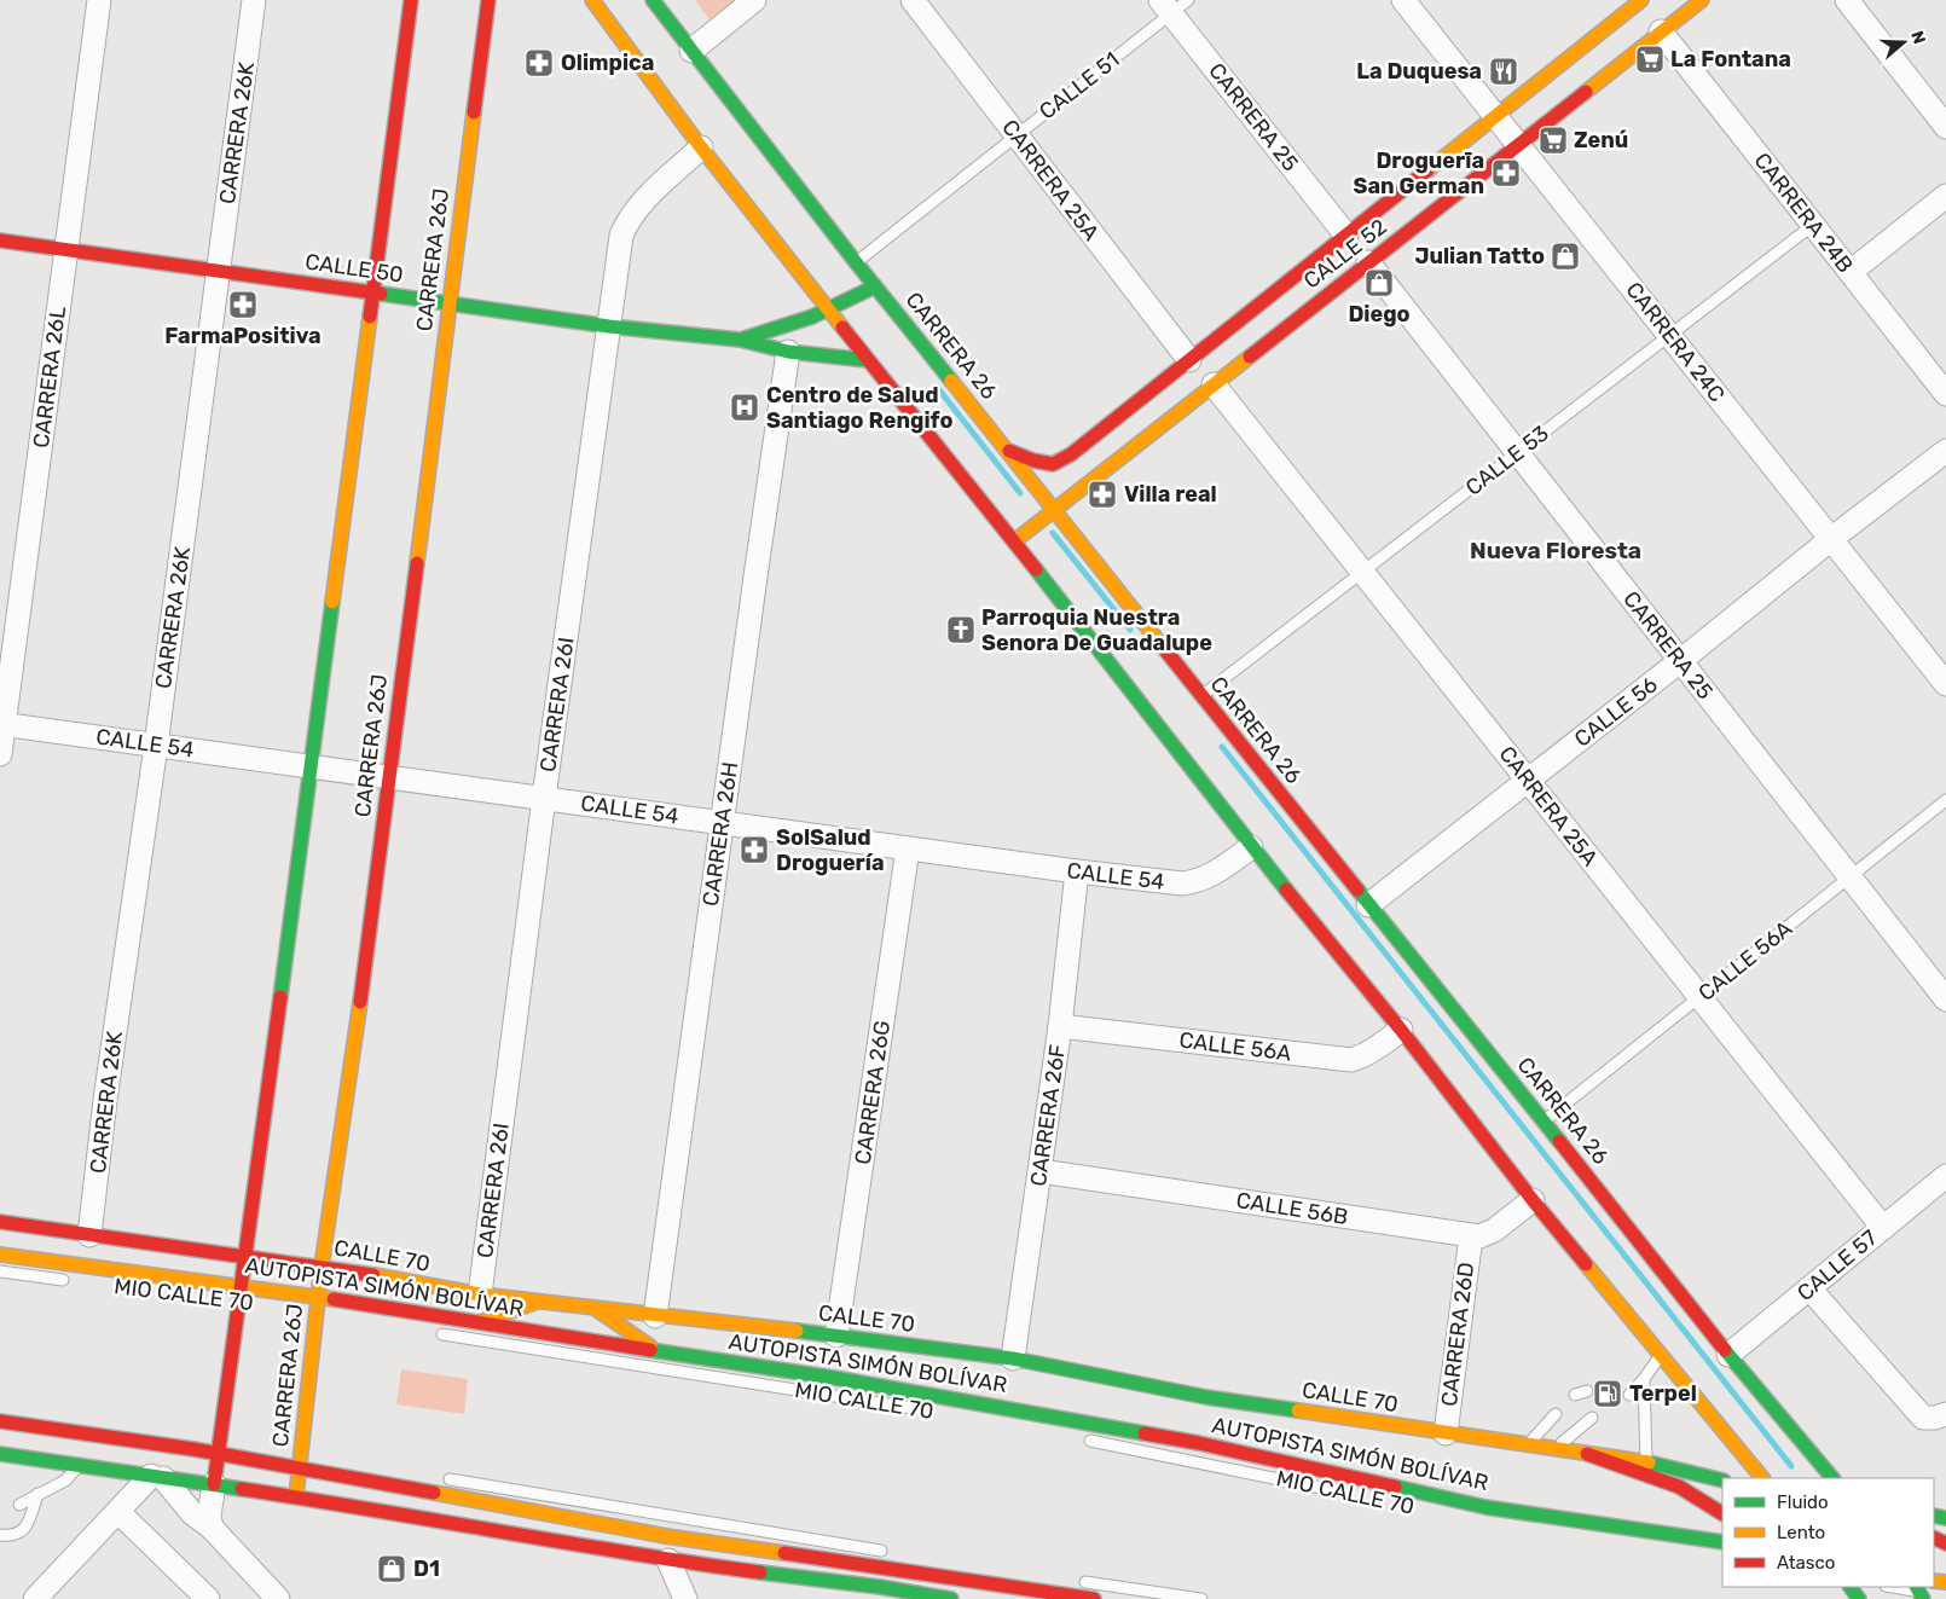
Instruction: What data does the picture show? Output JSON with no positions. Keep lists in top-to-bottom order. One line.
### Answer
{"streets":{"main road":["CALLE 52","CARRERA 26J","CALLE 50","CARRERA 26","CALLE 70","AUTOPISTA SIMÓN BOLÍVAR"],"street":["CARRERA 25","CARRERA 26K","CARRERA 25A","CARRERA 24B","CARRERA 24C","CARRERA 26L","CARRERA 26I","CALLE 56","CALLE 54","CARRERA 26H","CALLE 56A","CARRERA 26G","CARRERA 26F","CALLE 56B","CALLE 57","CARRERA 26D"],"lane":["CALLE 51","CALLE 53","MIO CALLE 70"]},"crossings":[["CALLE 51","CARRERA 25"],["CALLE 51","CARRERA 25A"],["CALLE 51","CARRERA 26"],["CARRERA 25","CALLE 52"],["CARRERA 25","CALLE 53"],["CARRERA 25","CALLE 56"],["CARRERA 25","CALLE 56A"],["CARRERA 26K","CALLE 50"],["CARRERA 26K","CALLE 54"],["CARRERA 26K","CALLE 70"],["CARRERA 25A","CALLE 52"],["CARRERA 25A","CALLE 53"],["CARRERA 25A","CALLE 56"],["CARRERA 25A","CALLE 56A"],["CARRERA 25A","CALLE 57"],["CARRERA 24B","CALLE 52"],["CARRERA 24B","CALLE 53"],["CALLE 52","CARRERA 24C"],["CALLE 52","CARRERA 26"],["CARRERA 26J","CALLE 50"],["CARRERA 26J","CALLE 54"],["CARRERA 26J","CALLE 70"],["CARRERA 26J","AUTOPISTA SIMÓN BOLÍVAR"],["CALLE 50","CARRERA 26"],["CALLE 50","CARRERA 26L"],["CALLE 50","CARRERA 26I"],["CALLE 50","CARRERA 26H"],["CARRERA 24C","CALLE 53"],["CARRERA 24C","CALLE 56"],["CARRERA 26","CALLE 53"],["CARRERA 26","CALLE 56"],["CARRERA 26","CALLE 56A"],["CARRERA 26","CALLE 57"],["CARRERA 26L","CALLE 54"],["CARRERA 26I","CALLE 54"],["CARRERA 26I","CALLE 70"],["CALLE 54","CARRERA 26H"],["CALLE 54","CARRERA 26G"],["CALLE 54","CARRERA 26F"],["CARRERA 26H","CALLE 70"],["CALLE 56A","CARRERA 26F"],["CARRERA 26G","CALLE 70"],["CARRERA 26F","CALLE 56B"],["CARRERA 26F","CALLE 70"],["CALLE 56B","CARRERA 26D"],["CALLE 70","CARRERA 26D"]],"districts":["Nueva Floresta"],"places":{"supermarket":["La Fontana","Zenú"],"pharmacy":["Olimpica","Droguerīa San German","FarmaPositiva","Villa real","SolSalud Droguería"],"restaurant":["La Duquesa"],"shop":["Julian Tatto","Diego","D1"],"hospital":["Centro de Salud Santiago Rengifo"],"church":["Parroquia Nuestra Senora De Guadalupe"],"fuel station":["Terpel"]},"legend":["Fluido","Lento","Atasco"],"north":"right"}
